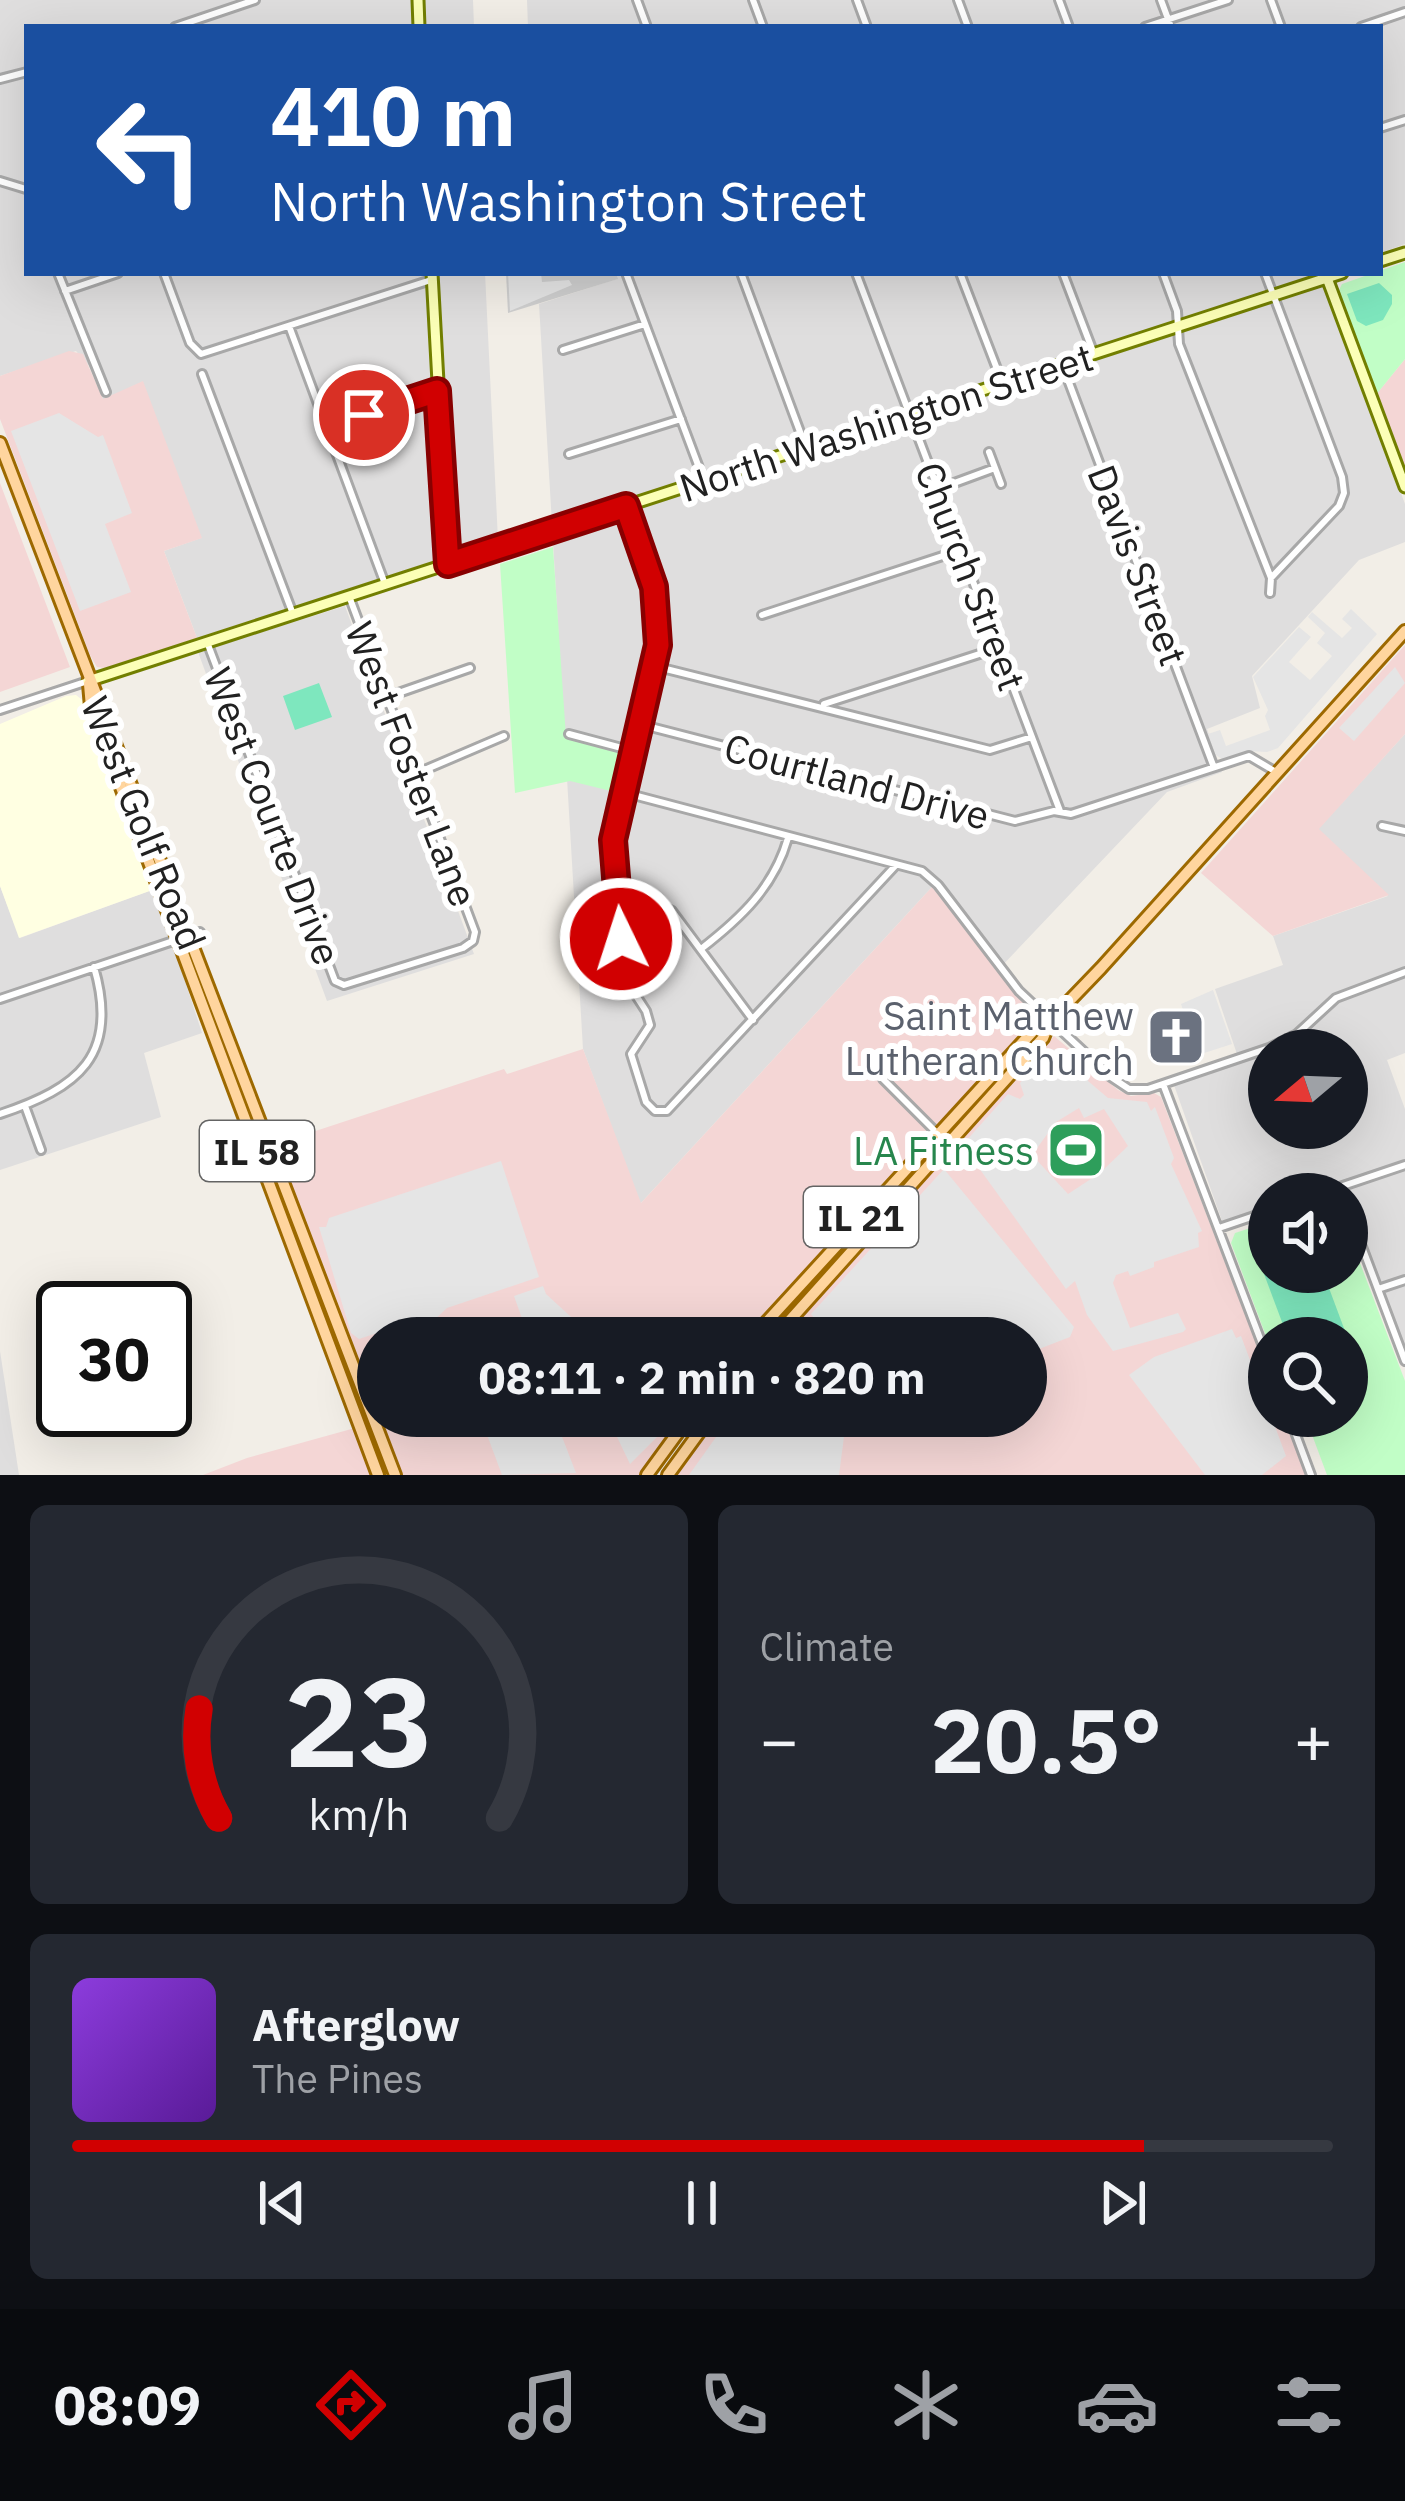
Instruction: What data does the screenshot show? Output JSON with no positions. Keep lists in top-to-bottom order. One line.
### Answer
{"streets":{"main road":["West Golf Road","IL 58","IL 21"],"street":["North Washington Street","Davis Street","Church Street","West Foster Lane","Courtland Drive","West Courte Drive"]},"crossings":[["North Washington Street","Davis Street"],["North Washington Street","Church Street"],["North Washington Street","West Foster Lane"],["North Washington Street","West Courte Drive"],["North Washington Street","West Golf Road"],["North Washington Street","IL 58"],["Davis Street","Courtland Drive"],["Church Street","Courtland Drive"],["West Foster Lane","West Courte Drive"],["Courtland Drive","IL 21"],["West Golf Road","IL 58"]],"places":{"church":["Saint Matthew Lutheran Church"],"sports":["LA Fitness"]},"north":"left","page":{"turn":["410 m","North Washington Street"],"limit":"30","trip":"08:11 · 2 min · 820 m","tile":"Climate","heat":["−","20.5°","+"],"song":["Afterglow","The Pines"],"tabs":"08:09","gauge":["23","km/h"]}}
